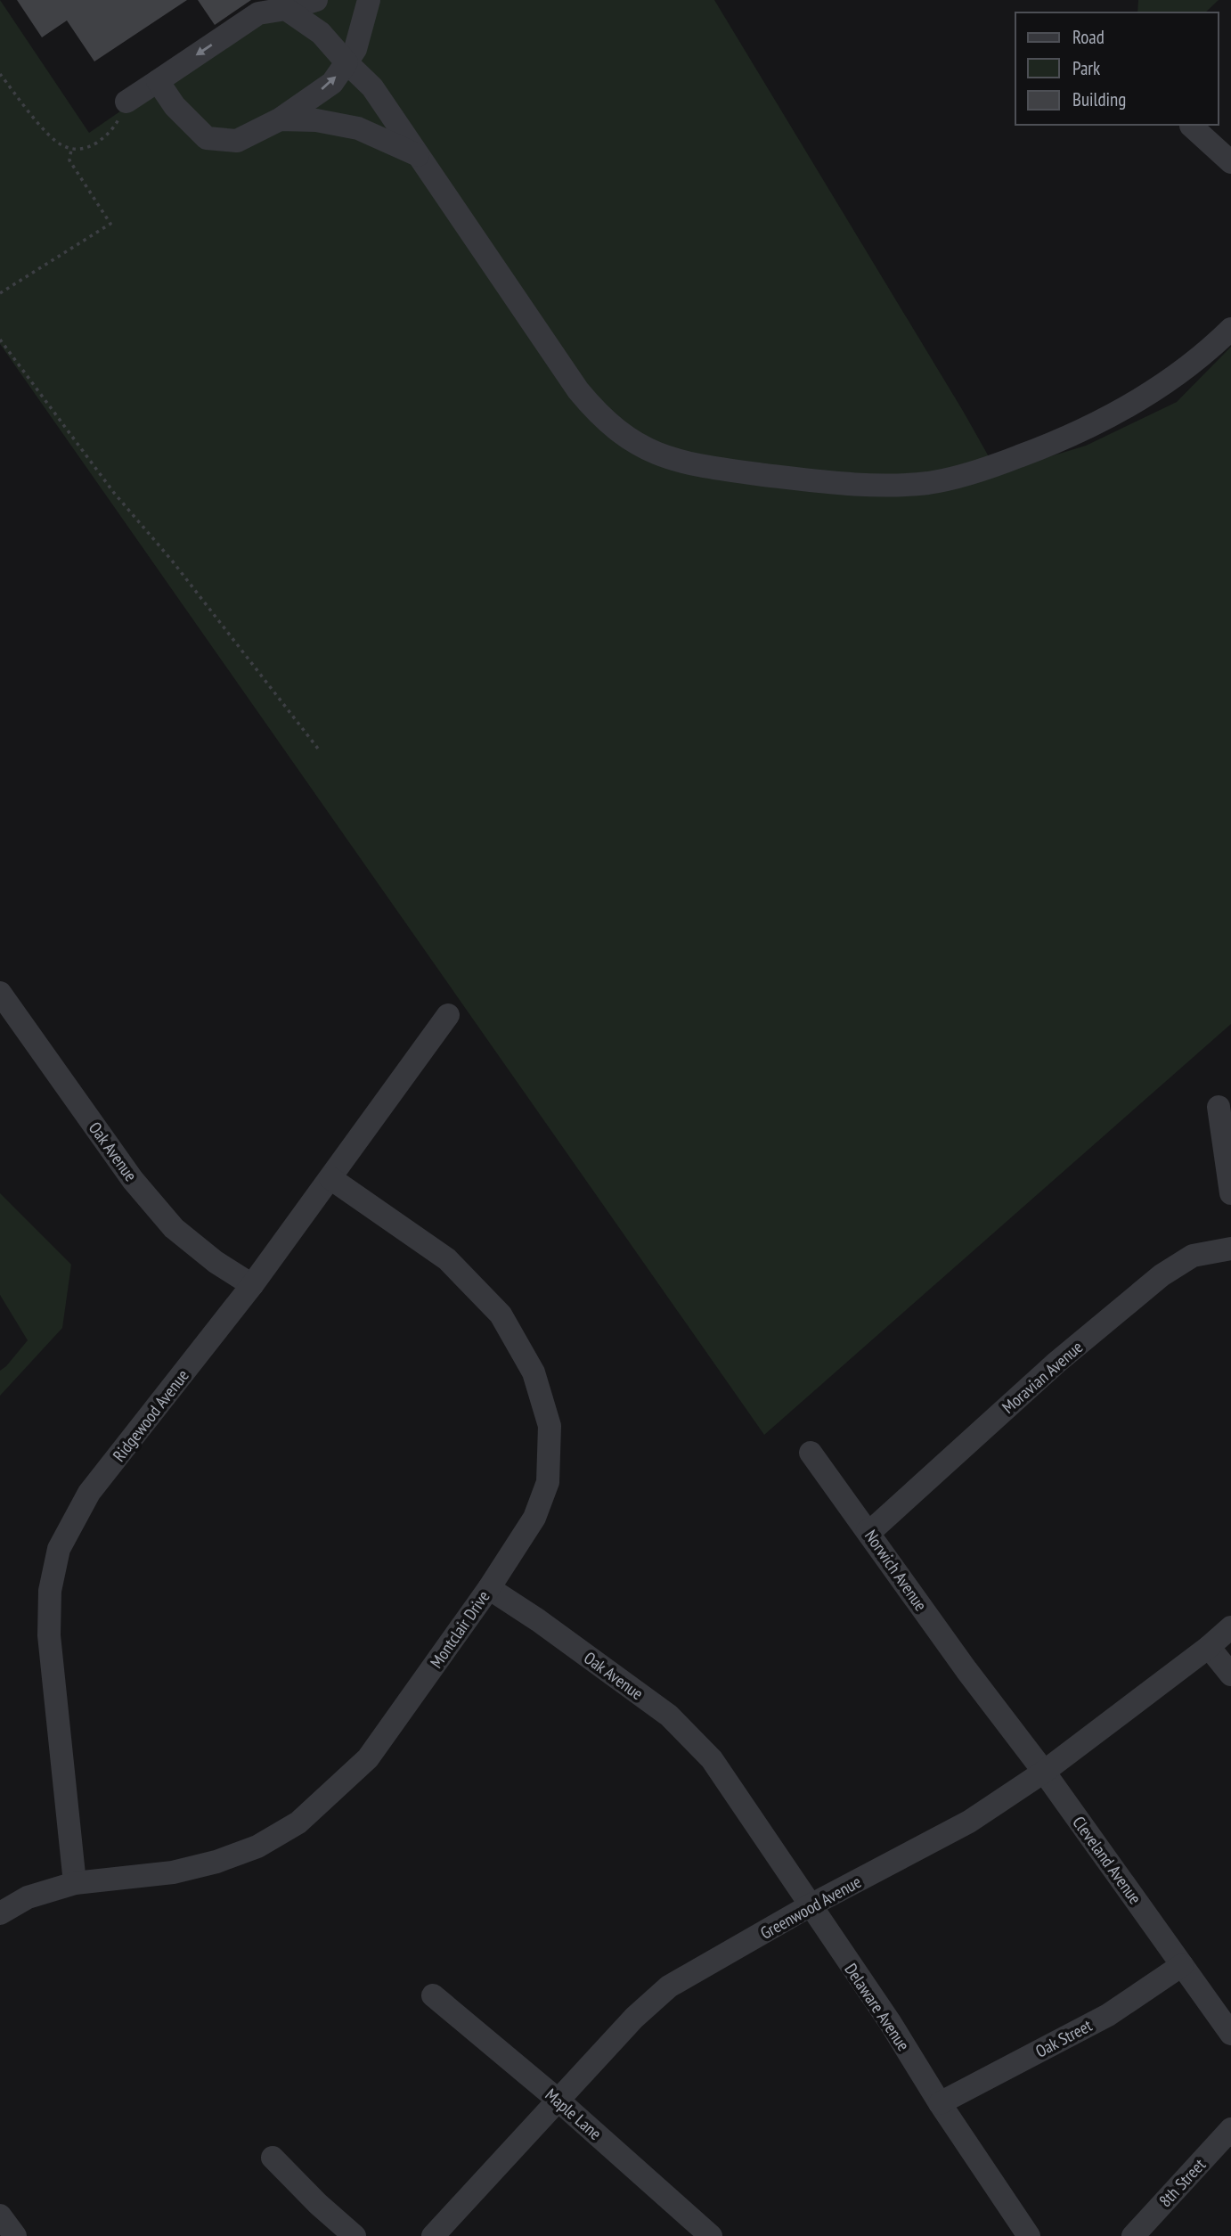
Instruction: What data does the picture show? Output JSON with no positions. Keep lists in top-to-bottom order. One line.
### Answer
{"streets":{"street":["Oak Avenue","Moravian Avenue","Ridgewood Avenue","Norwich Avenue","Montclair Drive","Cleveland Avenue","Greenwood Avenue","Delaware Avenue","Oak Street","Maple Lane","8th Street"]},"crossings":[["Oak Avenue","Ridgewood Avenue"],["Oak Avenue","Montclair Drive"],["Oak Avenue","Delaware Avenue"],["Moravian Avenue","Norwich Avenue"],["Ridgewood Avenue","Montclair Drive"],["Norwich Avenue","Cleveland Avenue"],["Cleveland Avenue","Greenwood Avenue"],["Cleveland Avenue","Oak Street"],["Greenwood Avenue","Delaware Avenue"],["Greenwood Avenue","Maple Lane"],["Delaware Avenue","Oak Street"]],"legend":["Road","Park","Building"]}
